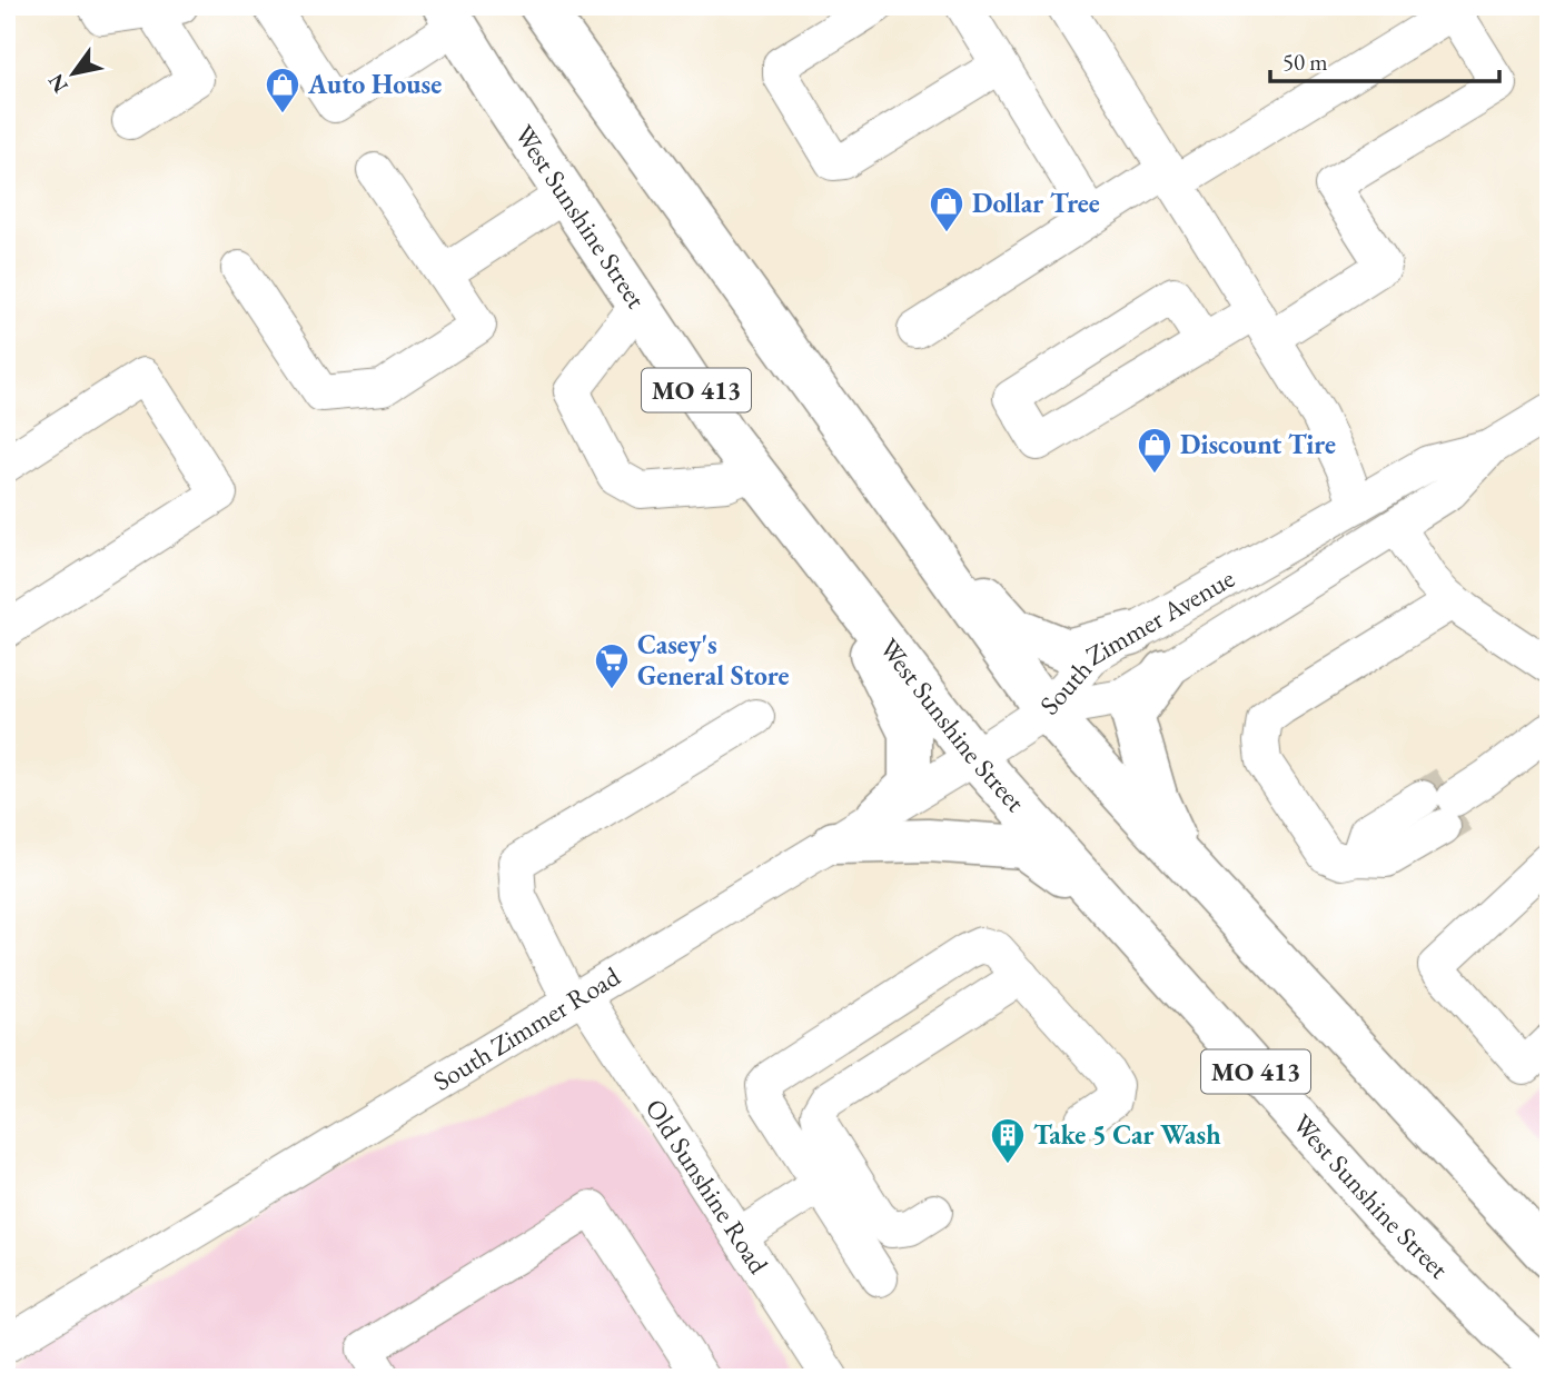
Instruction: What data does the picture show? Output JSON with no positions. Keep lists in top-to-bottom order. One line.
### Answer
{"streets":{"main road":["West Sunshine Street","MO 413"],"street":["South Zimmer Avenue","South Zimmer Road","Old Sunshine Road"]},"crossings":[["West Sunshine Street","South Zimmer Road"],["MO 413","South Zimmer Avenue"],["MO 413","South Zimmer Road"],["South Zimmer Avenue","South Zimmer Road"],["South Zimmer Road","Old Sunshine Road"]],"places":{"shop":["Auto House","Dollar Tree","Discount Tire"],"supermarket":["Casey's General Store"],"building":["Take 5 Car Wash"]},"scale_bar":"50 m","north":"bottom left"}
